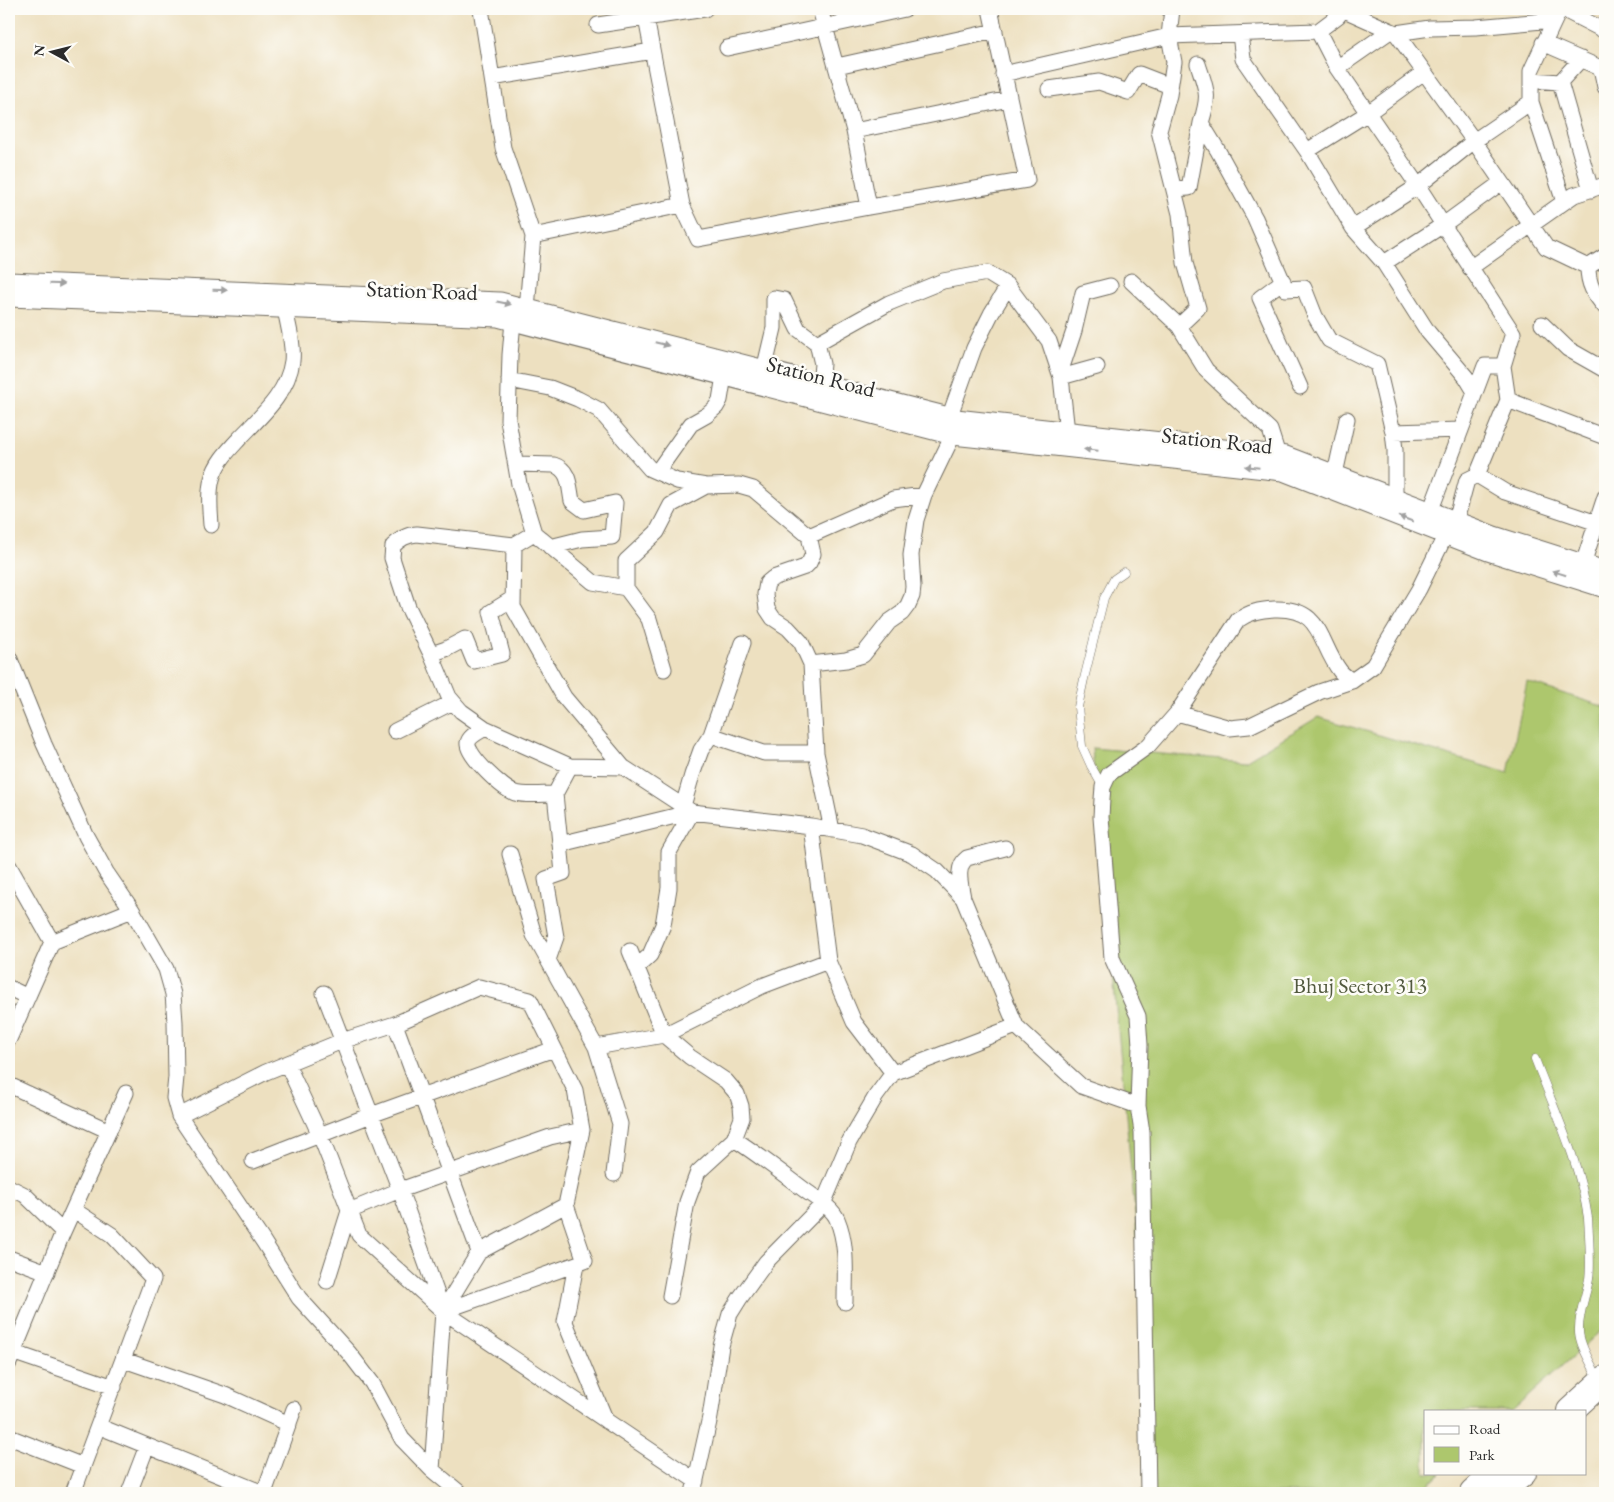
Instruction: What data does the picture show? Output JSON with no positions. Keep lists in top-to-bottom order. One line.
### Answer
{"streets":{"street":["Station Road"]},"parks":["Bhuj Sector 313"],"legend":["Road","Park"],"north":"left"}
